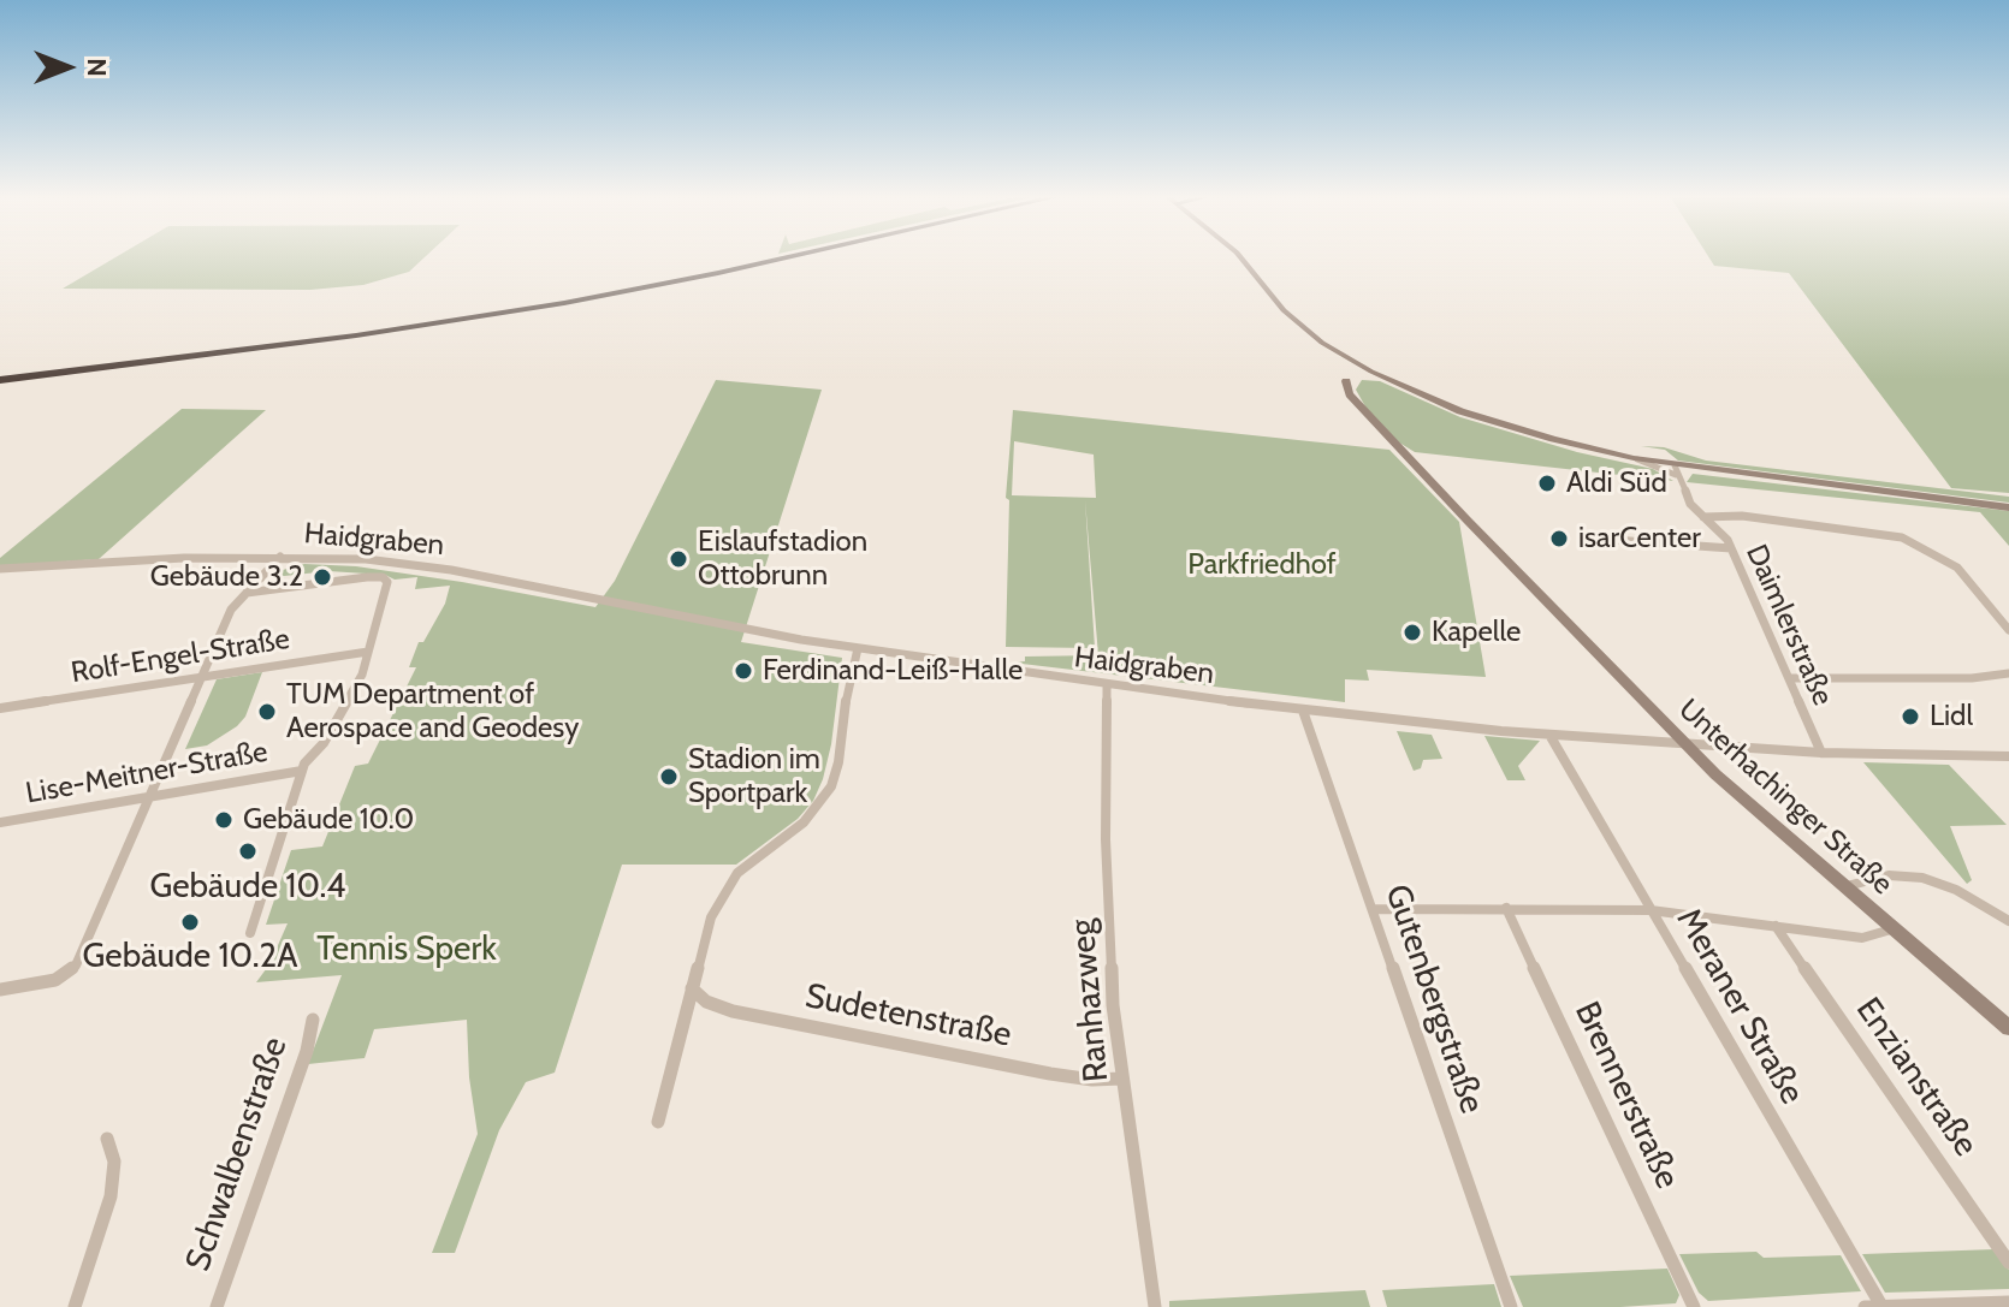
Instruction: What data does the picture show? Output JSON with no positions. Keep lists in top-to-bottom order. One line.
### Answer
{"streets":{"main road":["Unterhachinger Straße"],"street":["Haidgraben","Daimlerstraße","Rolf-Engel-Straße","Lise-Meitner-Straße","Gutenbergstraße","Ranhazweg","Meraner Straße","Sudetenstraße","Enzianstraße","Brennerstraße","Schwalbenstraße"]},"crossings":[["Haidgraben","Daimlerstraße"],["Haidgraben","Unterhachinger Straße"],["Haidgraben","Gutenbergstraße"],["Haidgraben","Ranhazweg"],["Haidgraben","Meraner Straße"],["Ranhazweg","Sudetenstraße"]],"parks":["Parkfriedhof","Tennis Sperk"],"places":["Aldi Süd","isarCenter","Eislaufstadion Ottobrunn","Gebäude 3.2","Kapelle","Ferdinand-Leiß-Halle","TUM Department of Aerospace and Geodesy","Lidl","Stadion im Sportpark","Gebäude 10.0","Gebäude 10.4","Gebäude 10.2A"],"north":"right"}
